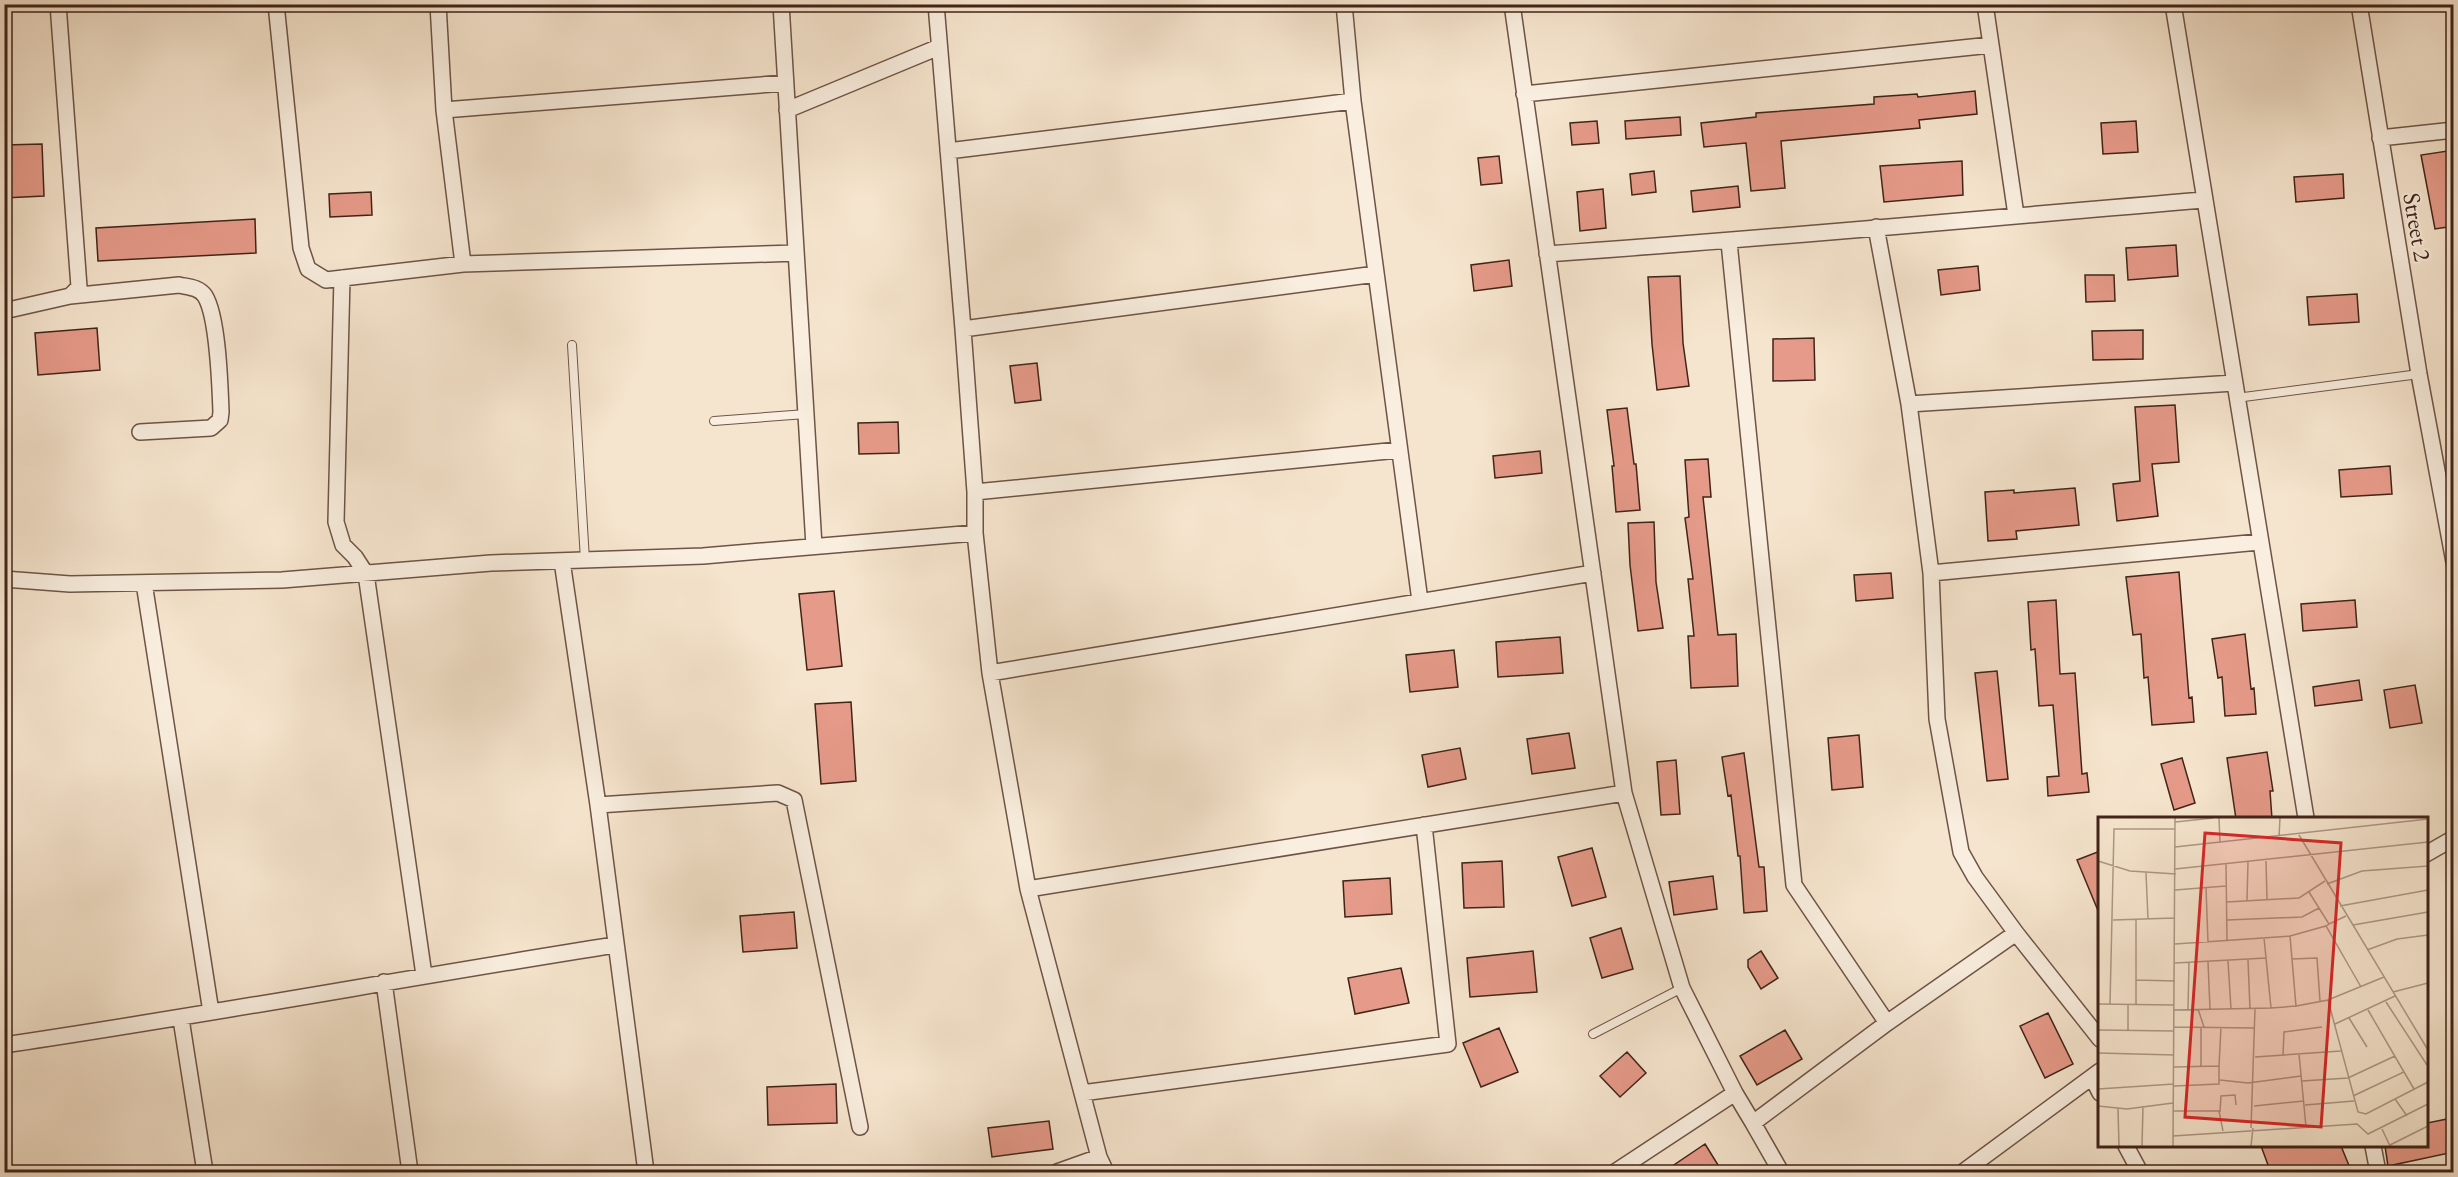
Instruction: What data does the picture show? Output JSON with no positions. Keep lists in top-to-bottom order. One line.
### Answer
{"streets":{"street":["Street 2"]}}
